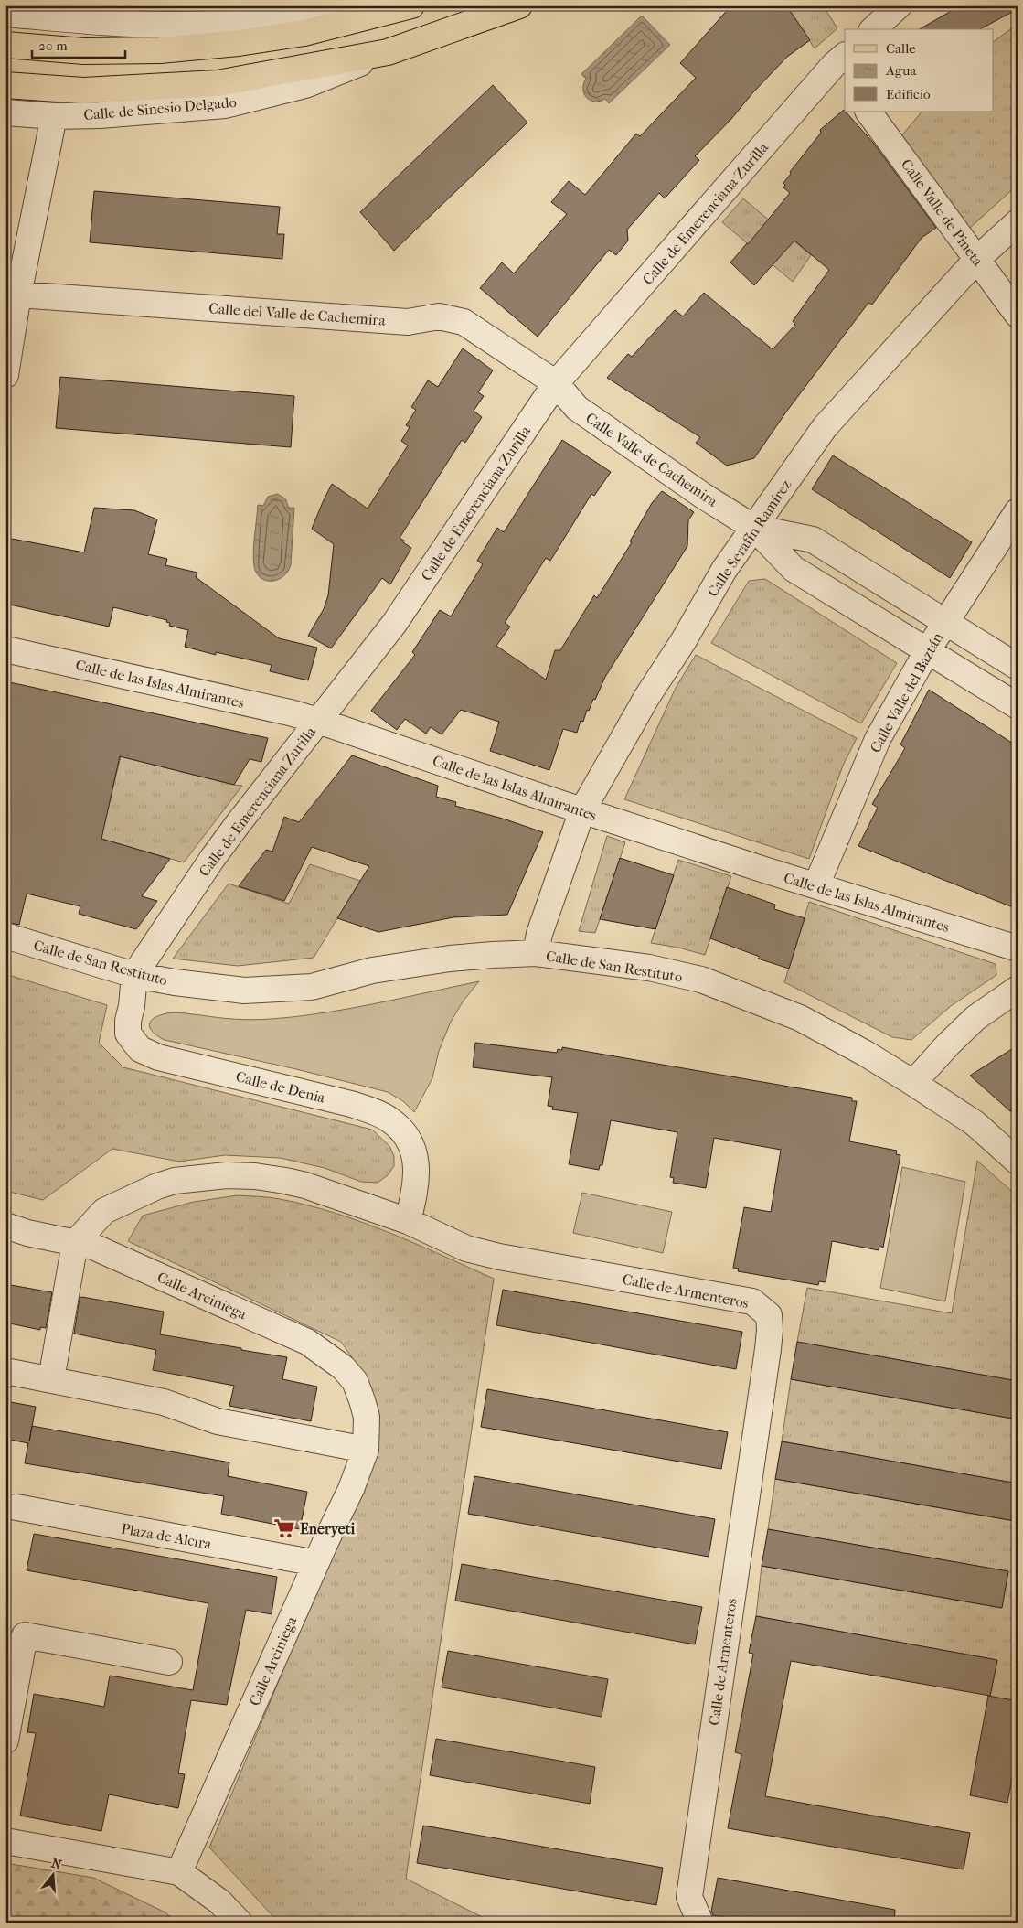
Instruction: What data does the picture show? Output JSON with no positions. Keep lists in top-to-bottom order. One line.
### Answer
{"streets":{"main road":["Calle de Sinesio Delgado"],"street":["Calle Valle de Pineta","Calle de Emerenciana Zurilla","Calle del Valle de Cachemira","Calle Valle de Cachemira","Calle Serafín Ramírez","Calle de las Islas Almirantes","Calle Valle del Baztán","Calle de San Restituto","Calle de Denia","Calle de Armenteros","Calle Arciniega","Plaza de Alcira"]},"crossings":[["Calle Valle de Pineta","Calle Serafín Ramírez"],["Calle de Emerenciana Zurilla","Calle del Valle de Cachemira"],["Calle de Emerenciana Zurilla","Calle Valle de Cachemira"],["Calle de Emerenciana Zurilla","Calle de las Islas Almirantes"],["Calle de Emerenciana Zurilla","Calle de San Restituto"],["Calle de Emerenciana Zurilla","Calle de Denia"],["Calle del Valle de Cachemira","Calle Valle de Cachemira"],["Calle Valle de Cachemira","Calle Serafín Ramírez"],["Calle Valle de Cachemira","Calle Valle del Baztán"],["Calle Serafín Ramírez","Calle de las Islas Almirantes"],["Calle Serafín Ramírez","Calle de San Restituto"],["Calle de las Islas Almirantes","Calle Valle del Baztán"],["Calle de San Restituto","Calle de Denia"],["Calle de Denia","Calle de Armenteros"],["Calle de Armenteros","Calle Arciniega"],["Calle Arciniega","Plaza de Alcira"]],"places":{"supermarket":["Eneryeti"]},"legend":["Calle","Agua","Edificio"],"scale_bar":"20 m","north":"top"}
